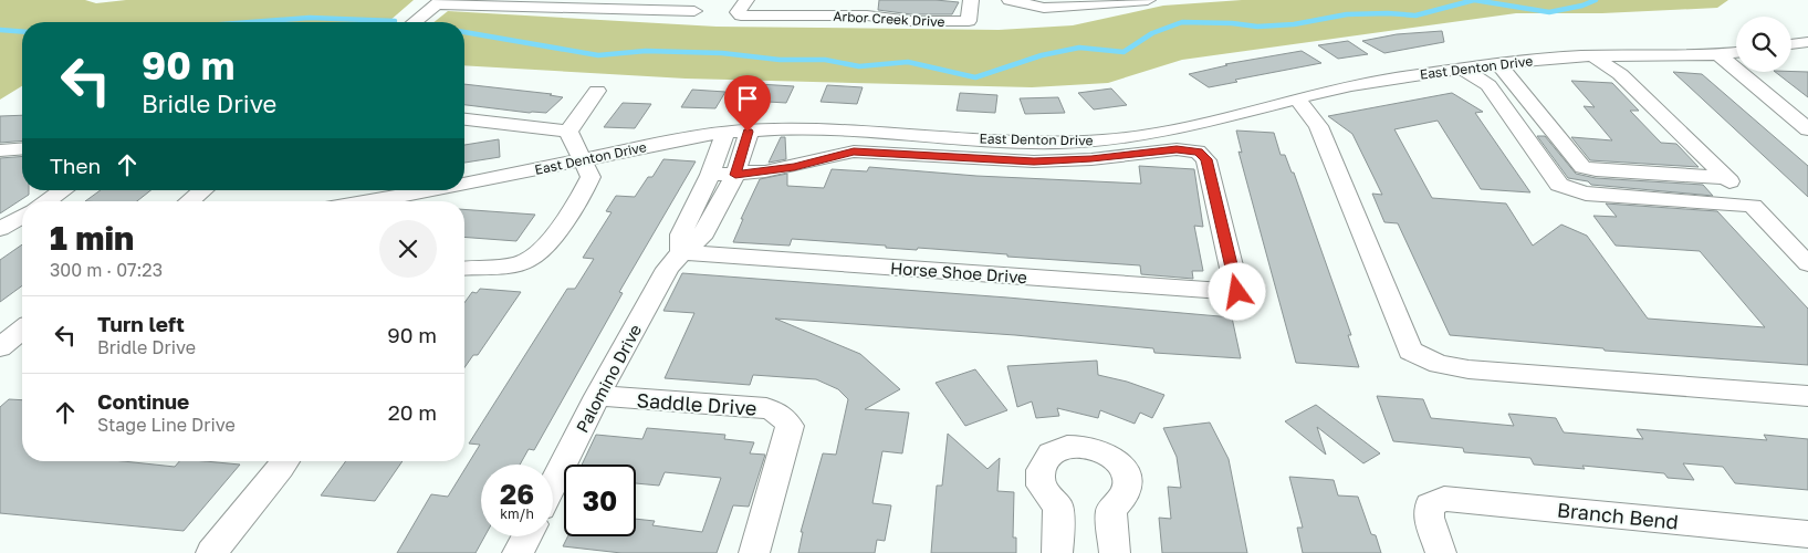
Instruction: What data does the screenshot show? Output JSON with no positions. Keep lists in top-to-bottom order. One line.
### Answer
{"streets":{"street":["Arbor Creek Drive","East Denton Drive","Horse Shoe Drive","Palomino Drive","Saddle Drive","Branch Bend"]},"crossings":[["East Denton Drive","Palomino Drive"],["Horse Shoe Drive","Palomino Drive"],["Palomino Drive","Saddle Drive"]],"page":{"turn":["90 m","Bridle Drive"],"then":"Then","heading":["1 min","300 m · 07:23"],"list":[{"name":"Turn left","note":"Bridle Drive","value":"90 m"},{"name":"Continue","note":"Stage Line Drive","value":"20 m"}],"speed":"26 km/h","limit":"30"}}
